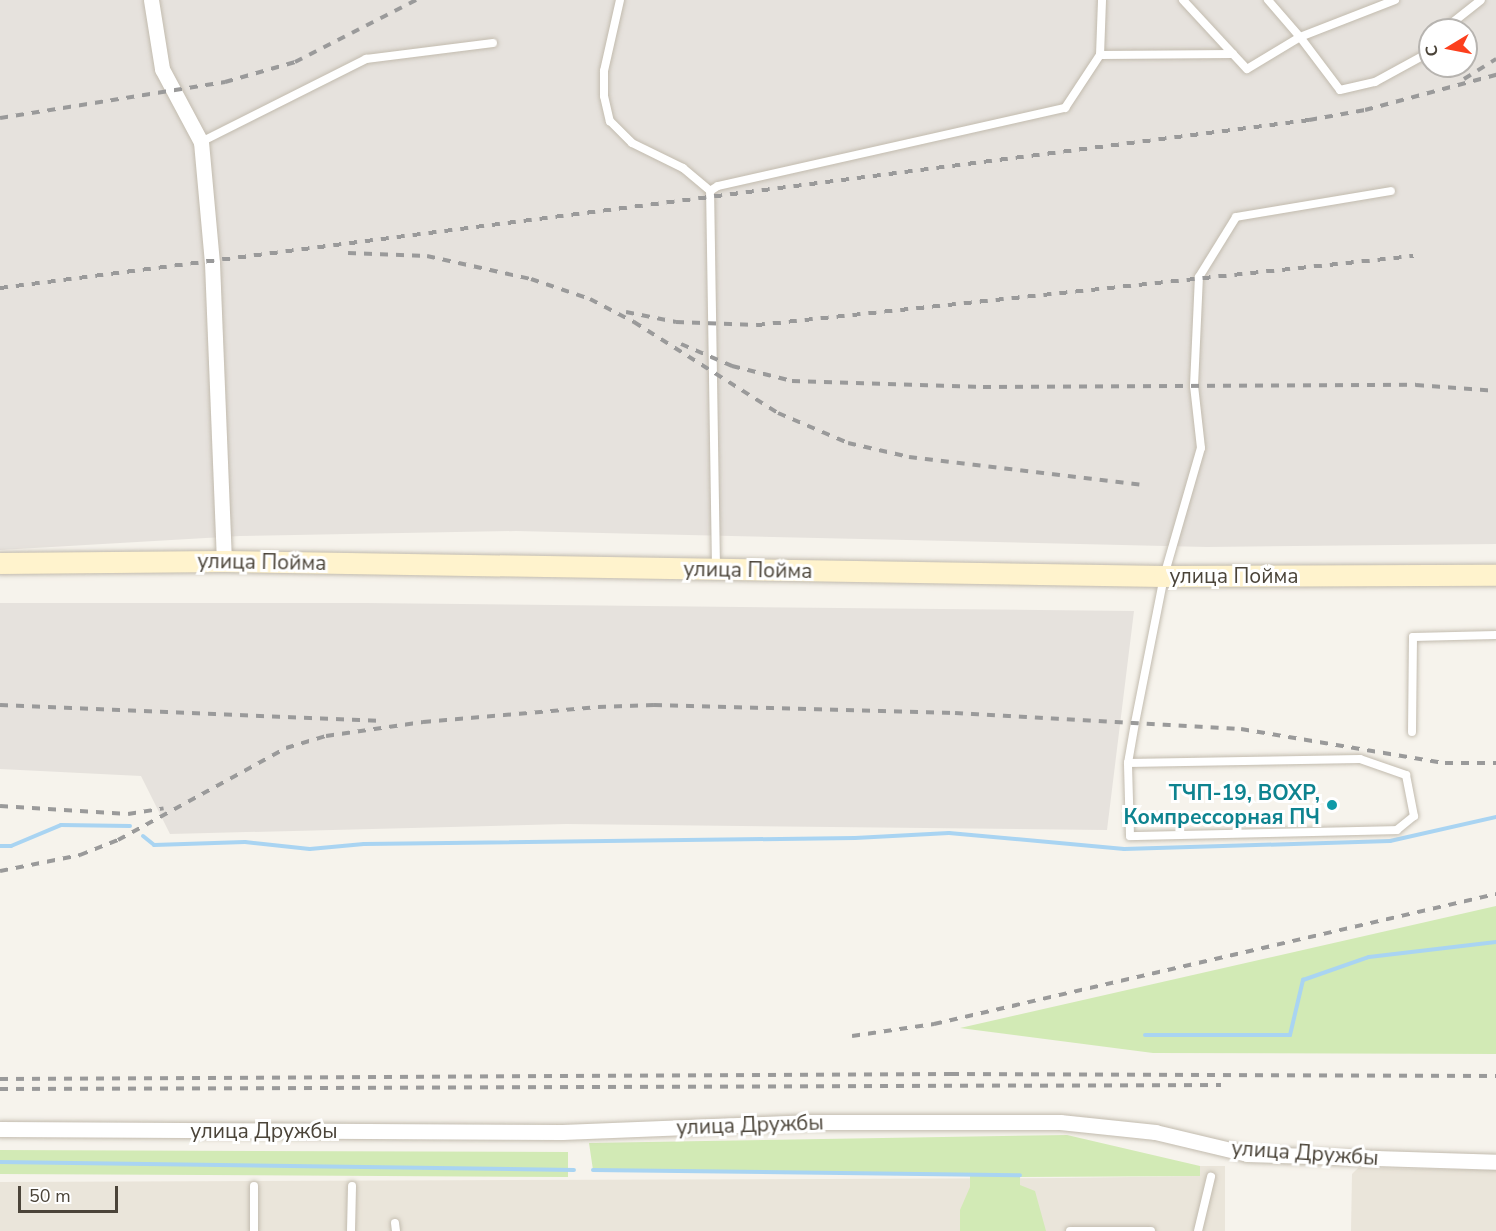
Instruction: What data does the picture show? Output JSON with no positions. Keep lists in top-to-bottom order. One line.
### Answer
{"streets":{"main road":["улица Пойма"],"street":["улица Дружбы"]},"places":["ТЧП-19, ВОХР, Компрессорная ПЧ"],"scale_bar":"50 m","north":"left"}
